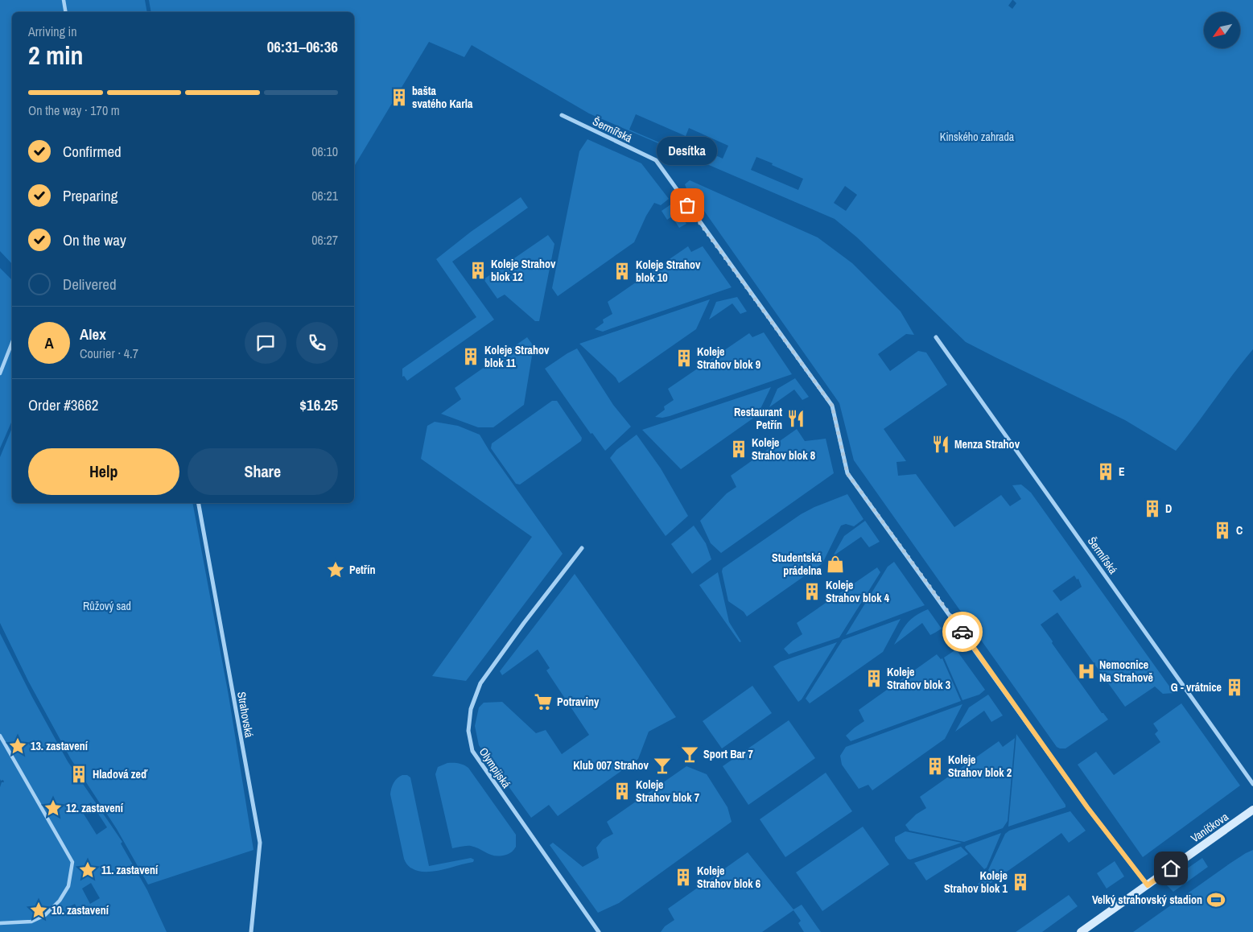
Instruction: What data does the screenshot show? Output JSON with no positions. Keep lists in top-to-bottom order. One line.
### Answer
{"streets":{"main road":["Vaníčkova"],"street":["Šermířská","Strahovská","Olympijská"]},"crossings":[["Šermířská","Vaníčkova"]],"parks":["Kinského zahrada","Růžový sad"],"places":{"building":["bašta svatého Karla","Koleje Strahov blok 12","Koleje Strahov blok 10","Koleje Strahov blok 11","Koleje Strahov blok 9","Koleje Strahov blok 8","E","D","C","Koleje Strahov blok 4","Koleje Strahov blok 3","G - vrátnice","Koleje Strahov blok 2","Hladová zeď","Koleje Strahov blok 7","Koleje Strahov blok 6","Koleje Strahov blok 1"],"other":["Desítka"],"restaurant":["Restaurant Petřín","Menza Strahov"],"shop":["Studentská prádelna"],"place":["Petřín","13. zastavení","12. zastavení","11. zastavení","10. zastavení"],"hospital":["Nemocnice Na Strahově"],"supermarket":["Potraviny"],"bar":["Sport Bar 7","Klub 007 Strahov"],"sports":["Velký strahovský stadion"]},"north":"bottom left","page":{"heading":["2 min","Arriving in","06:31–06:36"],"panel":["Alex","Courier · 4.7","Order #3662","$16.25"],"bar":"On the way · 170 m","list":[["Confirmed","06:10"],["Preparing","06:21"],["On the way","06:27"],"Delivered"],"bubble":"Desítka","round":"A","buttons":["Help","Share"]}}
